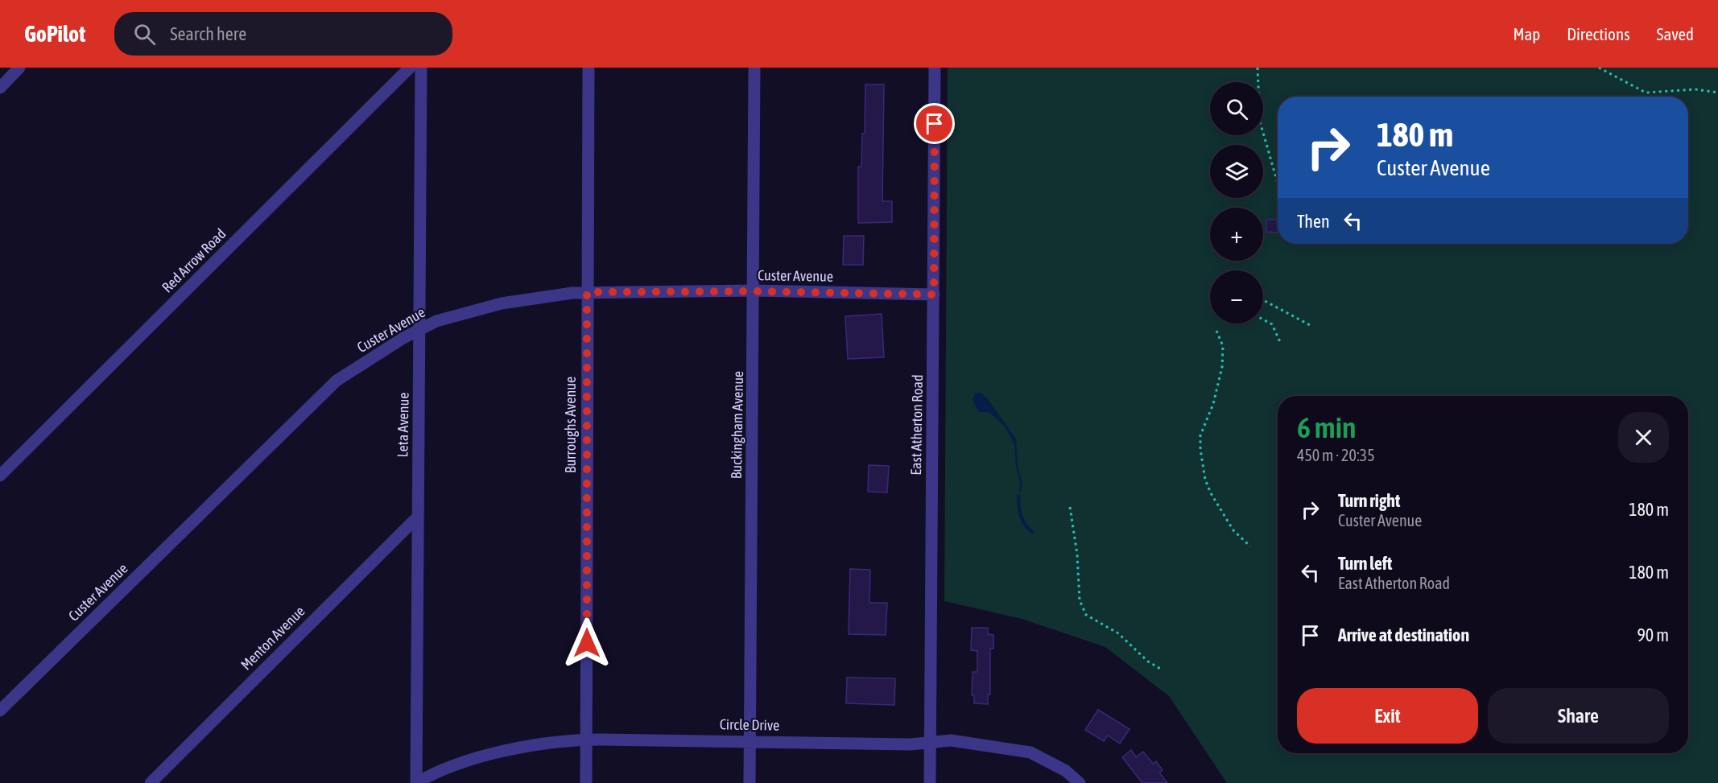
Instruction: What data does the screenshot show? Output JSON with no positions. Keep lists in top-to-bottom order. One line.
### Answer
{"streets":{"street":["Red Arrow Road","Custer Avenue","Leta Avenue","Burroughs Avenue","Buckingham Avenue","East Atherton Road","Menton Avenue","Circle Drive"]},"crossings":[["Custer Avenue","Leta Avenue"],["Custer Avenue","Burroughs Avenue"],["Custer Avenue","Buckingham Avenue"],["Custer Avenue","East Atherton Road"],["Leta Avenue","Menton Avenue"],["Leta Avenue","Circle Drive"],["Burroughs Avenue","Circle Drive"],["Buckingham Avenue","Circle Drive"],["East Atherton Road","Circle Drive"]],"page":{"header":"GoPilot","search":"Search here","nav":["Map","Directions","Saved"],"map_buttons":["+","−"],"turn":["180 m","Custer Avenue"],"then":"Then","heading":["6 min","450 m · 20:35"],"list":[{"name":"Turn right","note":"Custer Avenue","value":"180 m"},{"name":"Turn left","note":"East Atherton Road","value":"180 m"},{"name":"Arrive at destination","value":"90 m"}],"buttons":["Exit","Share"]}}
